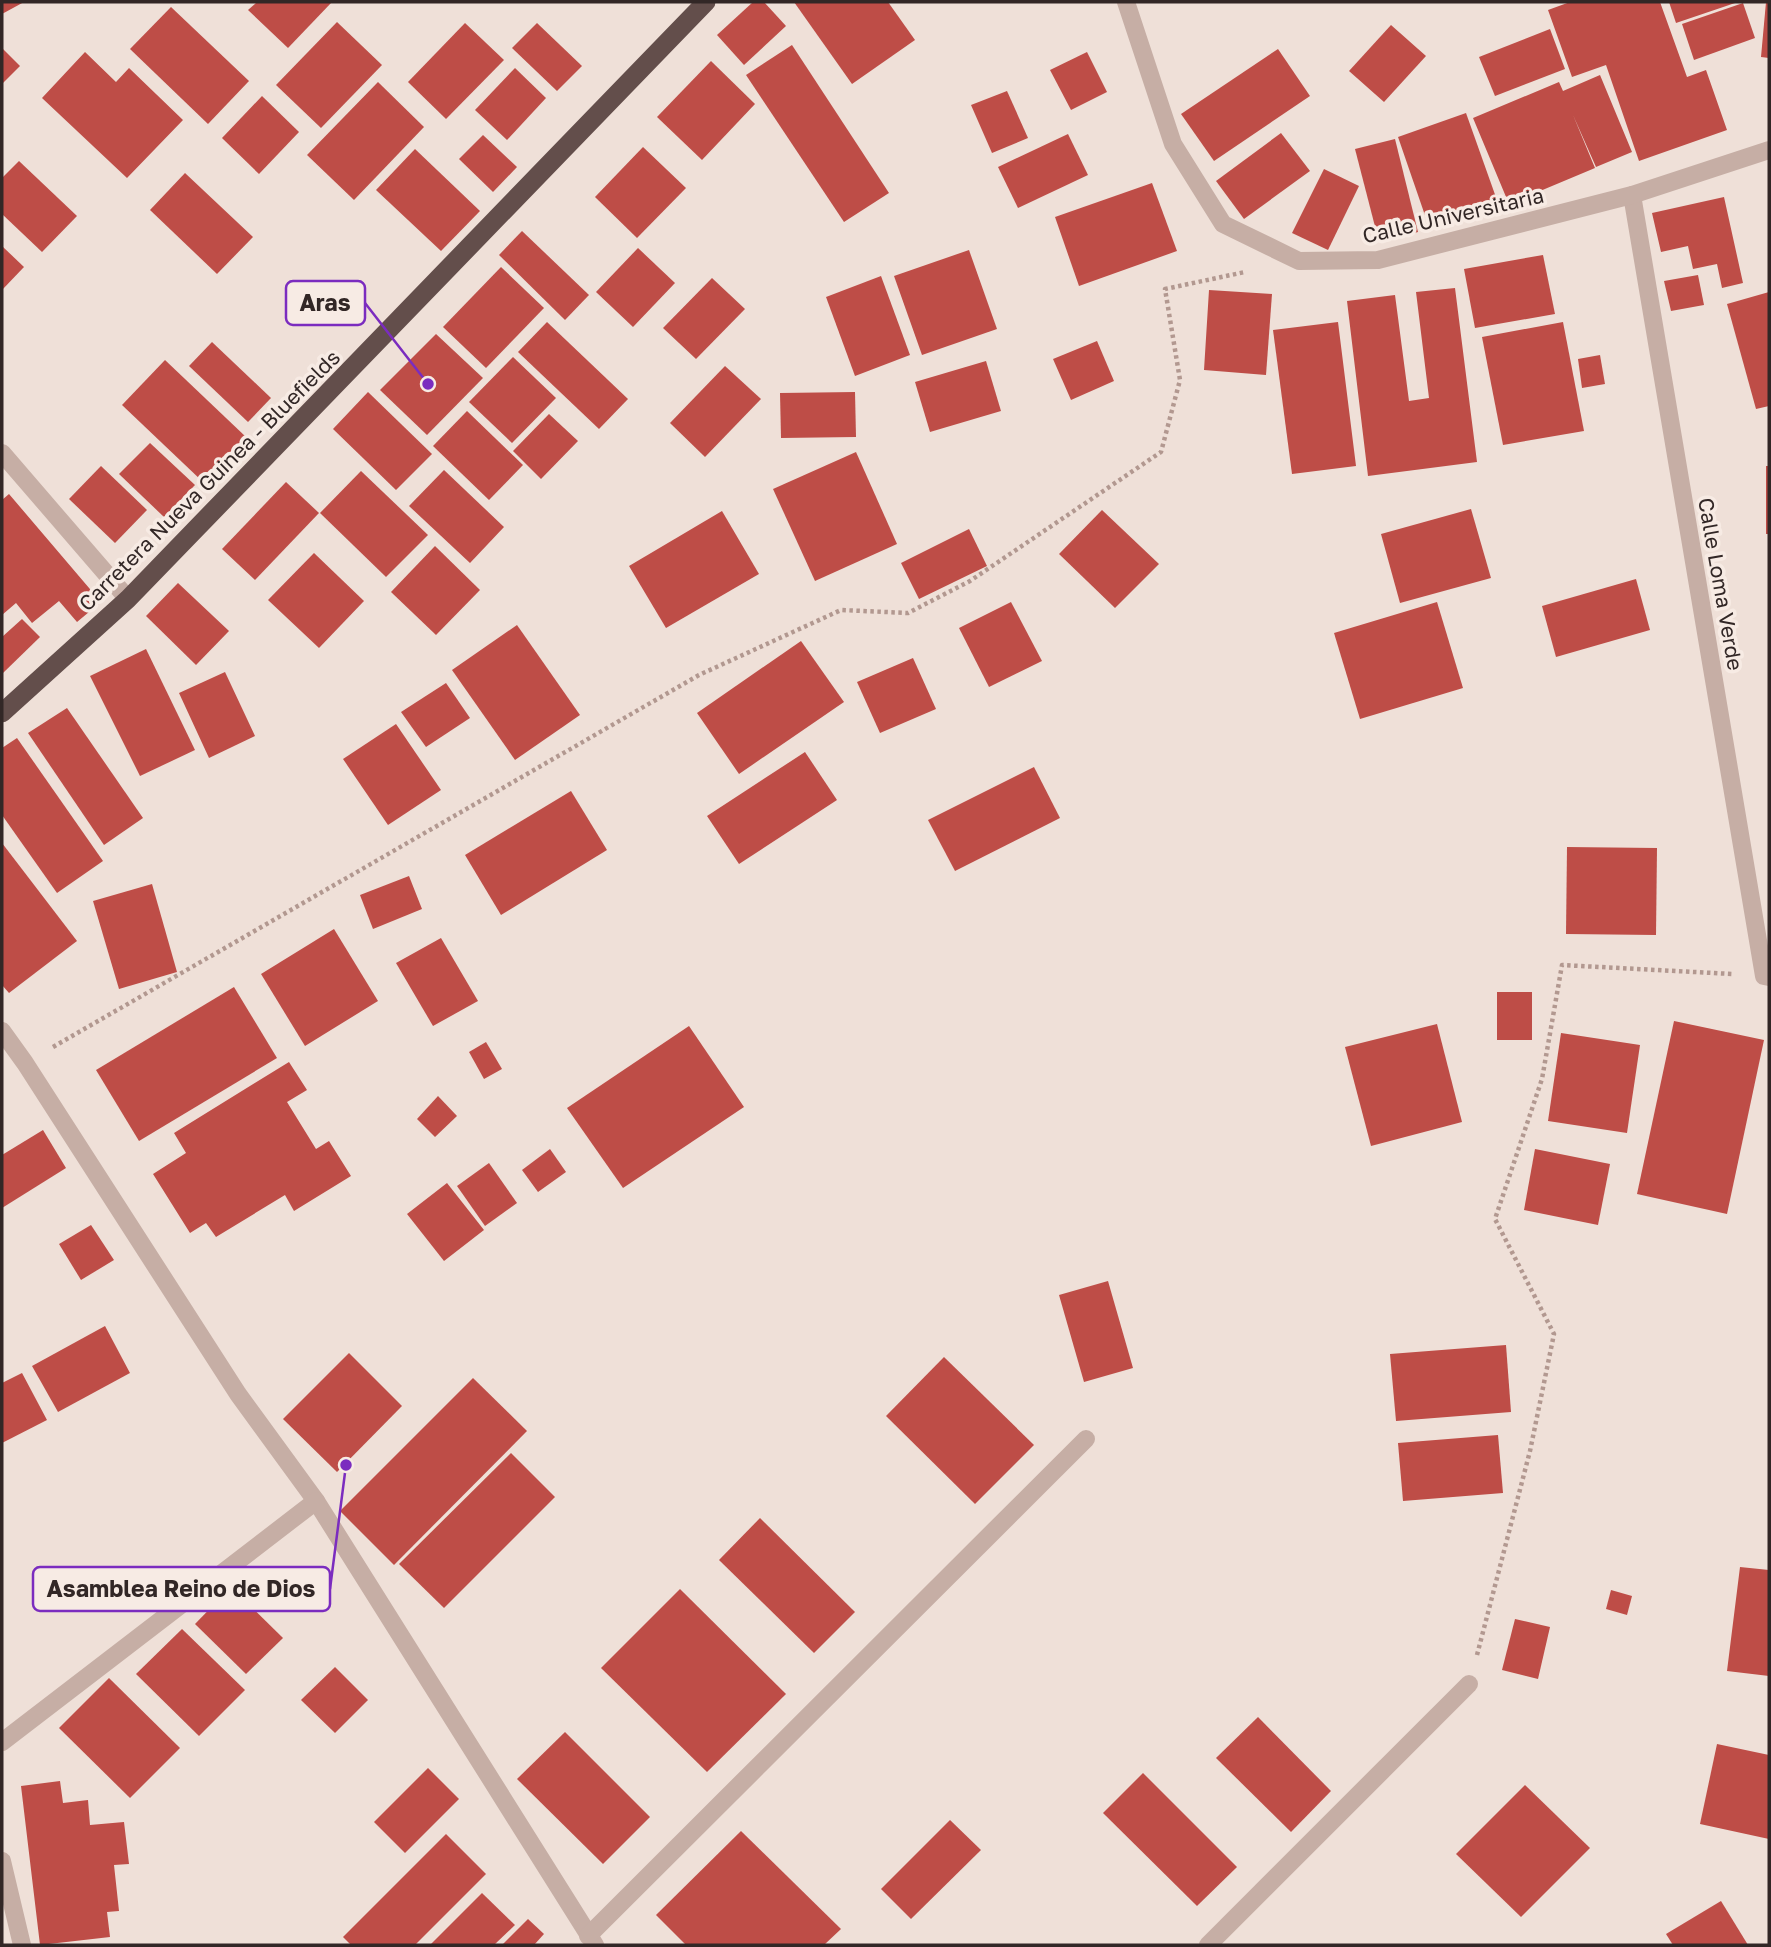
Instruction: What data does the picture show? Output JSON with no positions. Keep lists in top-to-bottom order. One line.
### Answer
{"streets":{"highway":["Carretera Nueva Guinea - Bluefields"],"street":["Calle Universitaria","Calle Loma Verde"]},"crossings":[["Calle Universitaria","Calle Loma Verde"]],"places":["Aras","Asamblea Reino de Dios"]}
